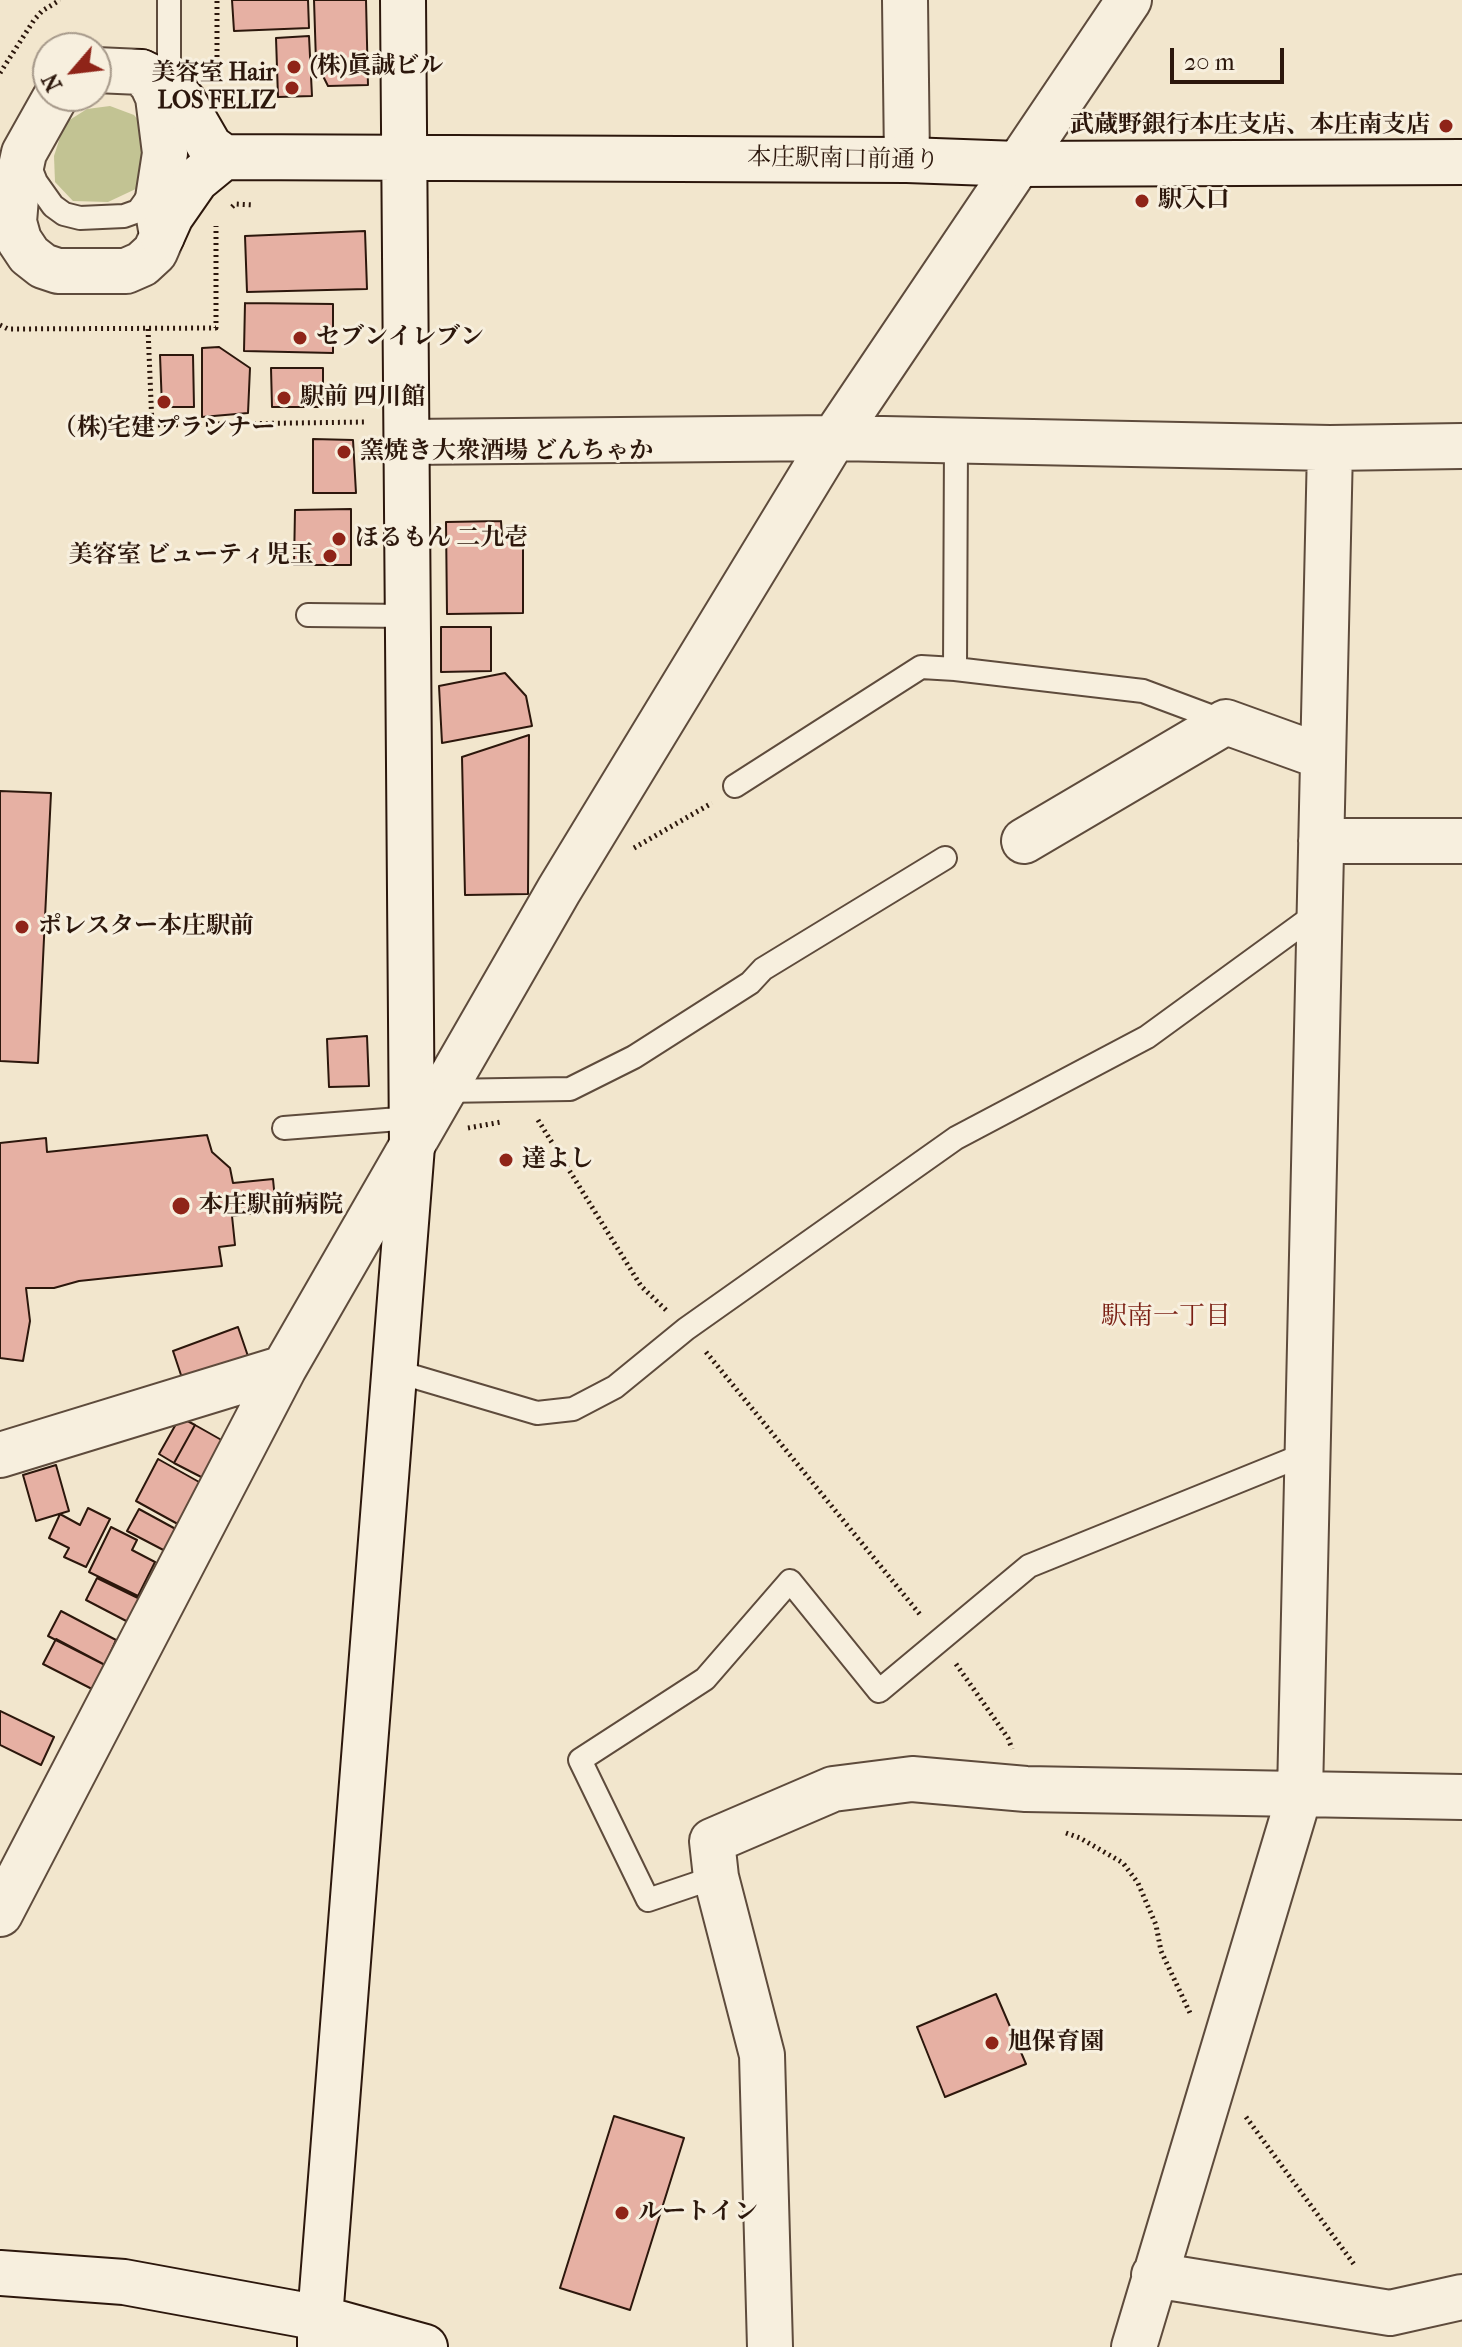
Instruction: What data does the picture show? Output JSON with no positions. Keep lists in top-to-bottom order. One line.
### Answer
{"streets":{"street":["本庄駅南口前通り"]},"districts":["駅南一丁目"],"places":["(株)眞誠ビル","美容室 Hair LOS FELIZ","武蔵野銀行本庄支店、本庄南支店","駅入口","セブンイレブン","駅前 四川館","（株)宅建プランナー","窯焼き大衆酒場 どんちゃか","ほるもん 二九壱","美容室 ビューティ児玉","ポレスター本庄駅前","達よし","本庄駅前病院","旭保育園","ルートイン"],"scale_bar":"20 m","north":"bottom left"}
